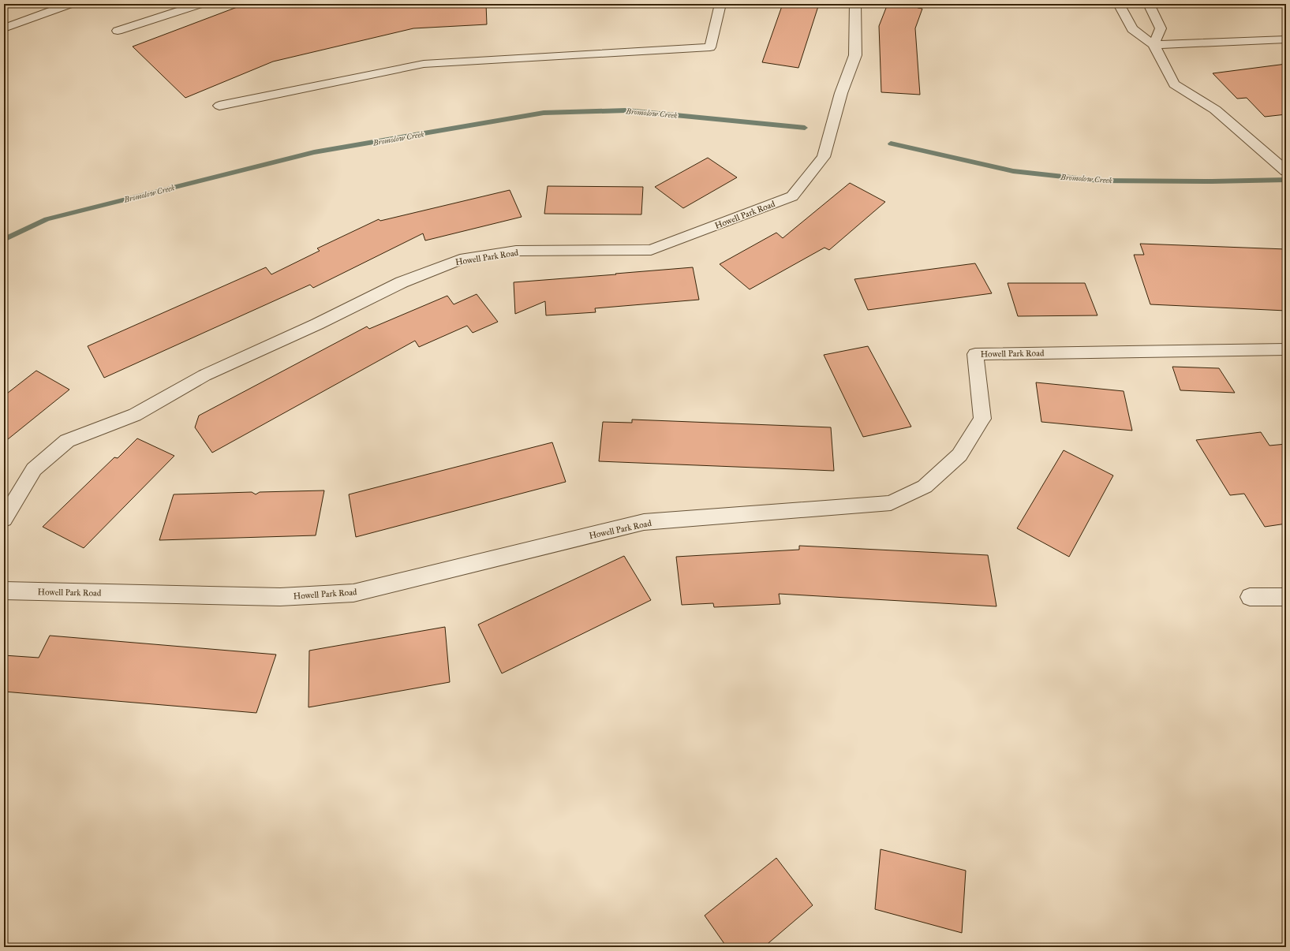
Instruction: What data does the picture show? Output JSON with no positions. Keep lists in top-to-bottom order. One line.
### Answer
{"streets":{"street":["Howell Park Road"]},"water":["Bromolow Creek"]}
